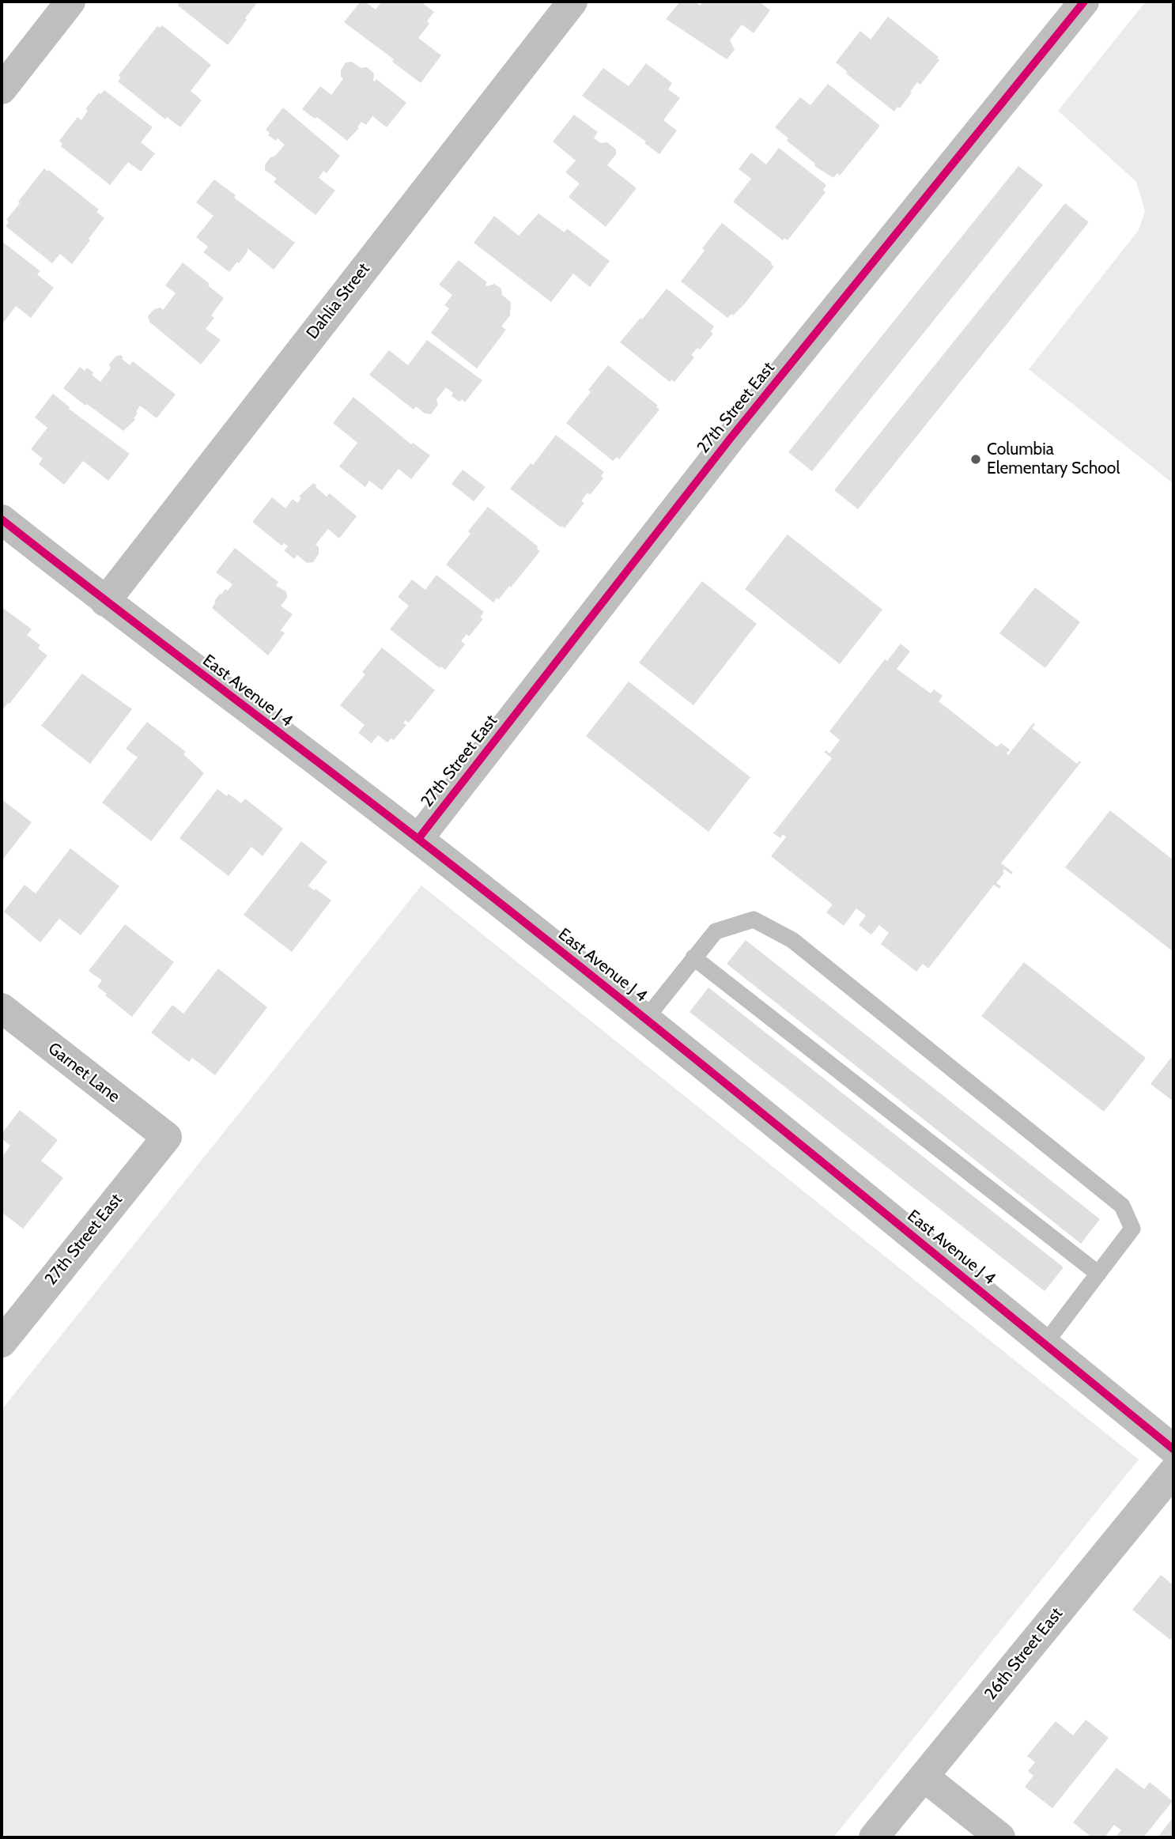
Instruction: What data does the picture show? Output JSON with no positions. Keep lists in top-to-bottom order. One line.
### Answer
{"streets":{"street":["Dahlia Street","27th Street East","East Avenue J 4","Garnet Lane","26th Street East"]},"crossings":[["Dahlia Street","East Avenue J 4"],["27th Street East","East Avenue J 4"],["27th Street East","Garnet Lane"]],"places":["Columbia Elementary School"]}
